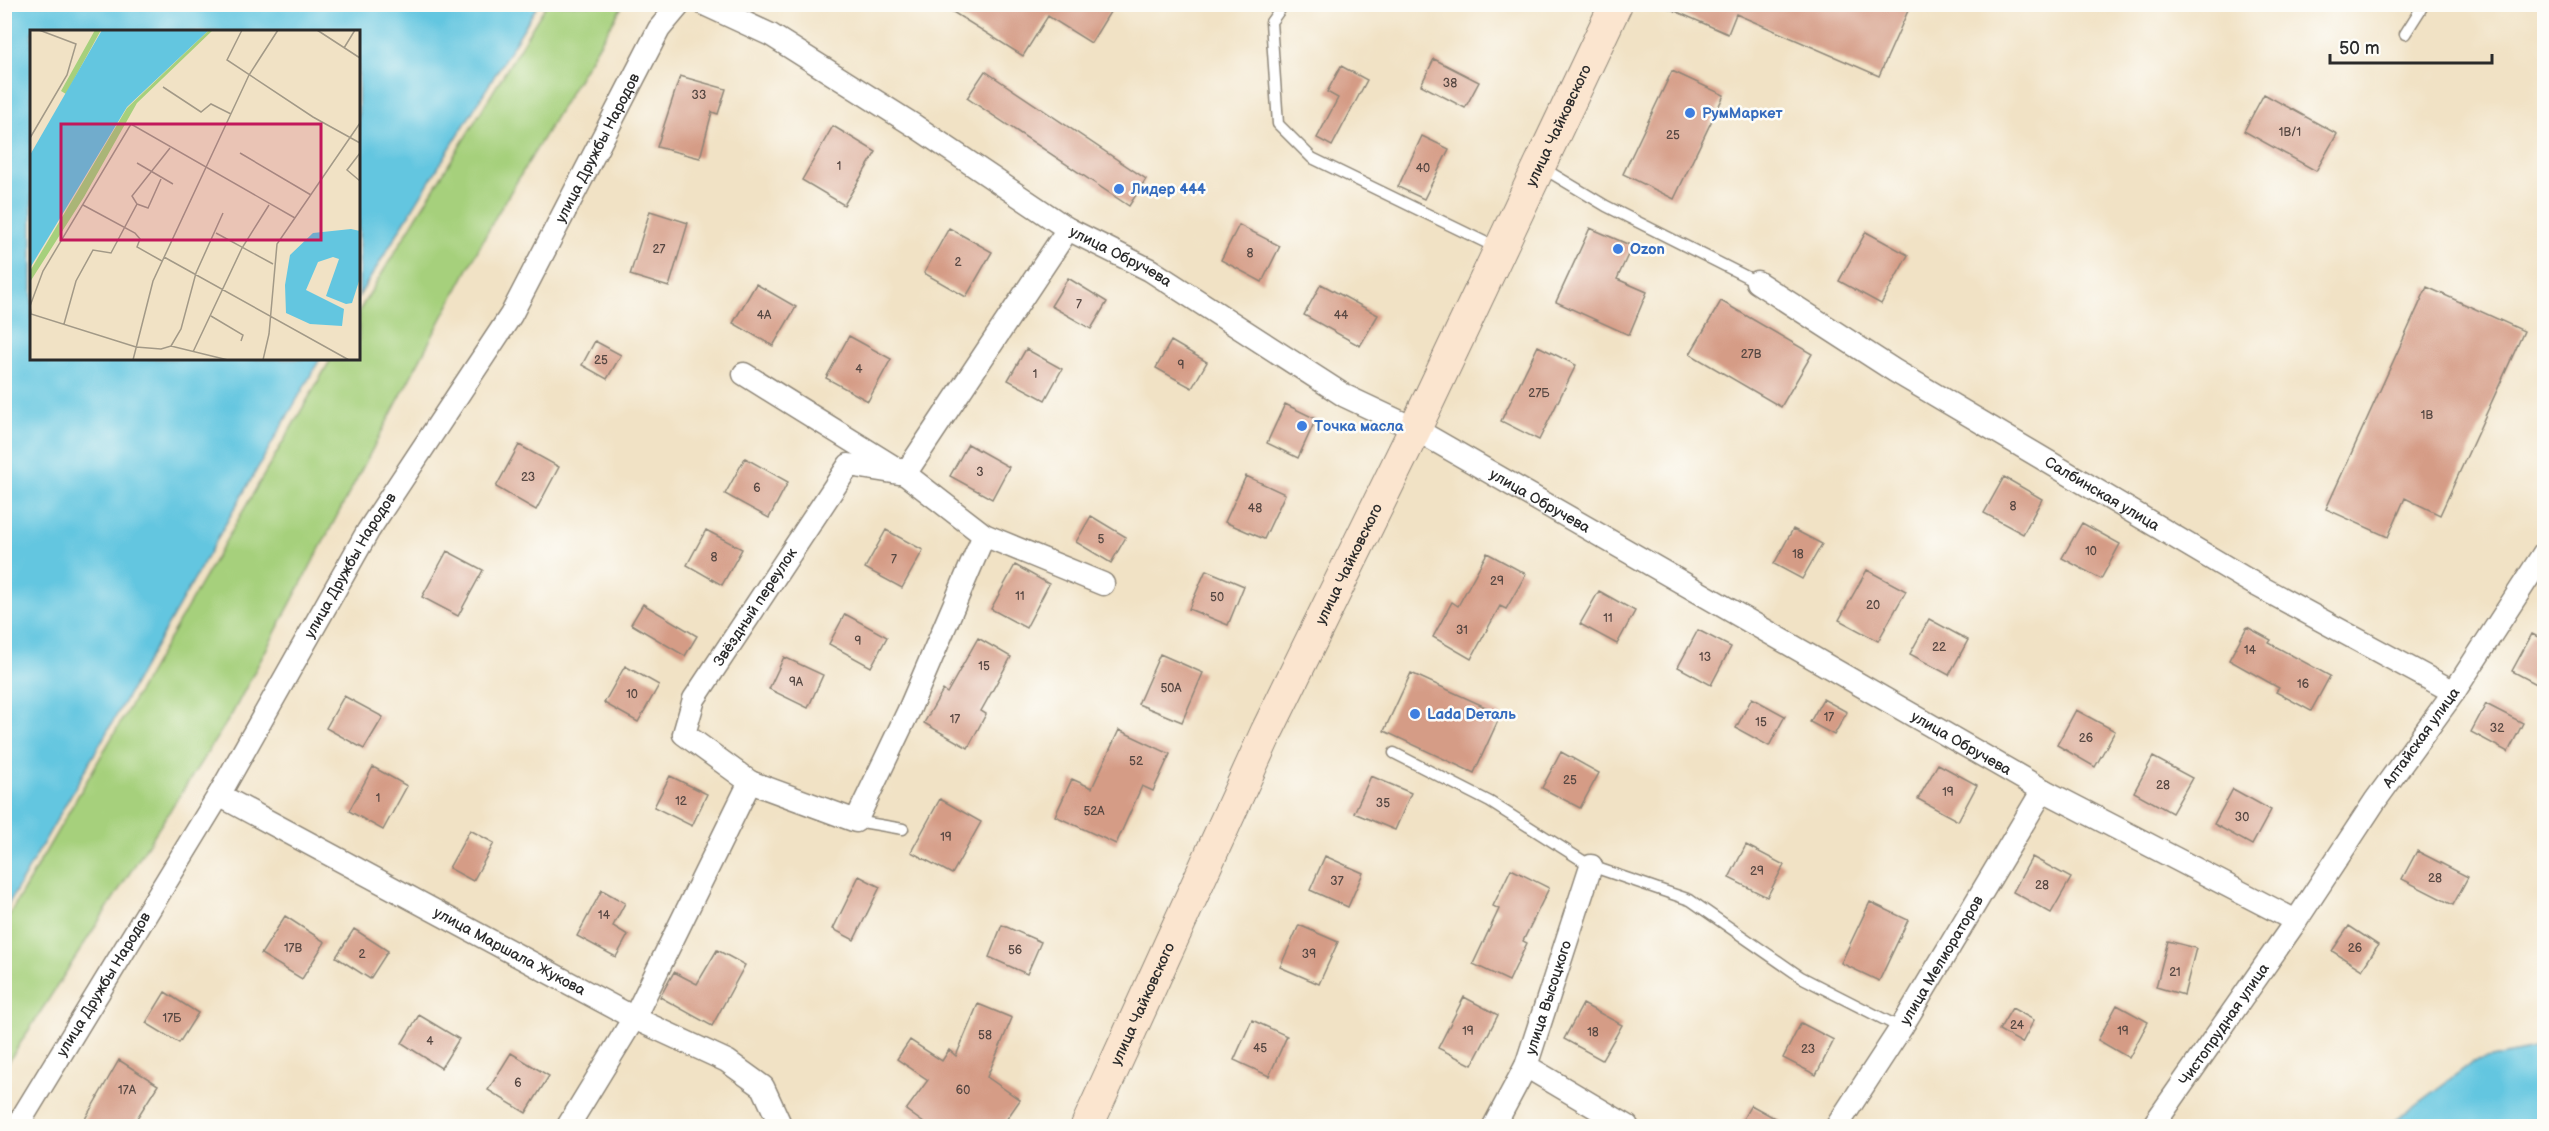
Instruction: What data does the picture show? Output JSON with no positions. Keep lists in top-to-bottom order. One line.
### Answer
{"streets":{"main road":["улица Чайковского"],"street":["улица Дружбы Народов","улица Обручева","Салбинская улица","Звёздный переулок","Алтайская улица","улица Маршала Жукова","улица Мелиораторов","улица Высоцкого","Чистопрудная улица"]},"crossings":[["улица Чайковского","улица Обручева"],["улица Дружбы Народов","улица Маршала Жукова"],["улица Обручева","Алтайская улица"],["улица Обручева","улица Мелиораторов"],["улица Обручева","Чистопрудная улица"],["Салбинская улица","Алтайская улица"],["Алтайская улица","Чистопрудная улица"]],"places":["РумМаркет","Лидер 444","Ozon","Точка масла","Lada Dеталь"],"house_numbers":["38","33","1В/1","25","1","40","27","8","2","7","4А","44","27В","25","9","4","1","27Б","1В","3","23","6","8","48","5","10","18","8","7","29","11","50","20","11","31","9","22","14","13","15","9А","16","50А","10","17","17","15","32","26","52","25","28","19","1","12","35","52А","30","19","29","28","37","28","14","17В","26","56","2","39","21","17Б","24","19","19","18","58","4","45","23","6","17А","60"],"scale_bar":"50 m"}
